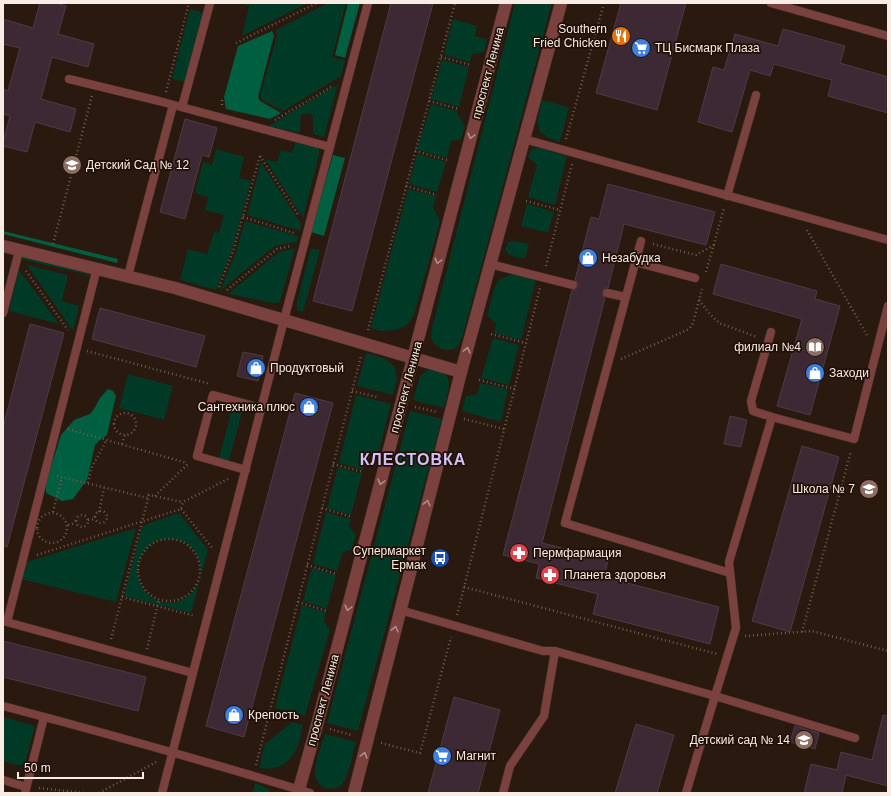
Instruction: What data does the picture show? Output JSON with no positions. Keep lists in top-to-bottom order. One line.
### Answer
{"streets":{"street":["проспект Ленина"]},"districts":["КЛЕСТОВКА"],"places":{"restaurant":["Southern Fried Chicken"],"supermarket":["ТЦ Бисмарк Плаза","Магнит"],"school or university":["Детский Сад № 12","Школа № 7","Детский сад № 14"],"shop":["Незабудка","Продуктовый","Заходи","Сантехника плюс","Крепость"],"library":["филиал №4"],"pharmacy":["Пермфармация","Планета здоровья"],"bus stop":["Супермаркет Ермак"]},"scale_bar":"50 m"}
